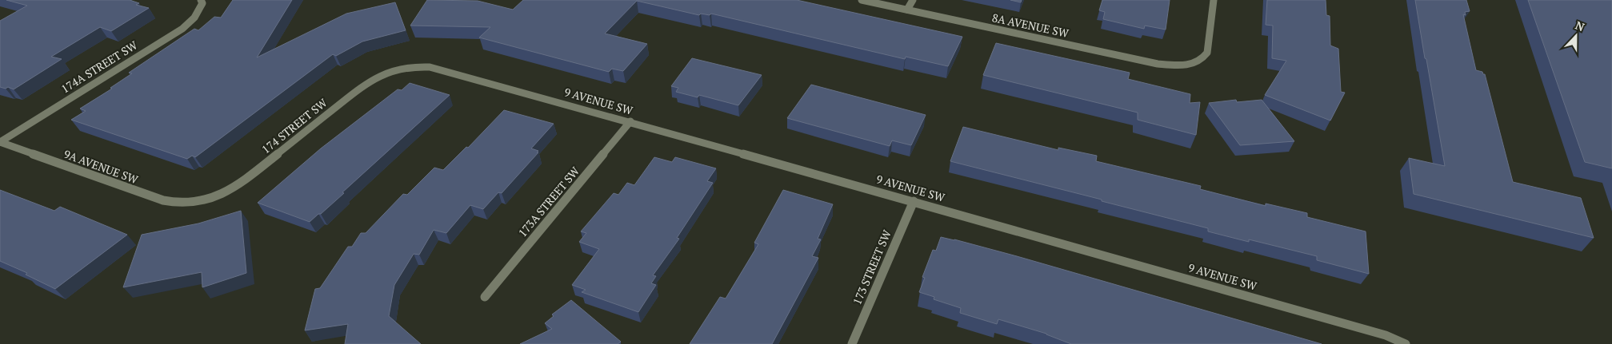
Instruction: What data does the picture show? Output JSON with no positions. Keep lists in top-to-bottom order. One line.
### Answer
{"streets":{"street":["8A AVENUE SW","174A STREET SW","9 AVENUE SW","174 STREET SW","9A AVENUE SW","173A STREET SW","173 STREET SW"]},"crossings":[["174A STREET SW","9A AVENUE SW"],["9 AVENUE SW","174 STREET SW"],["9 AVENUE SW","173A STREET SW"],["9 AVENUE SW","173 STREET SW"],["174 STREET SW","9A AVENUE SW"]],"north":"top"}
